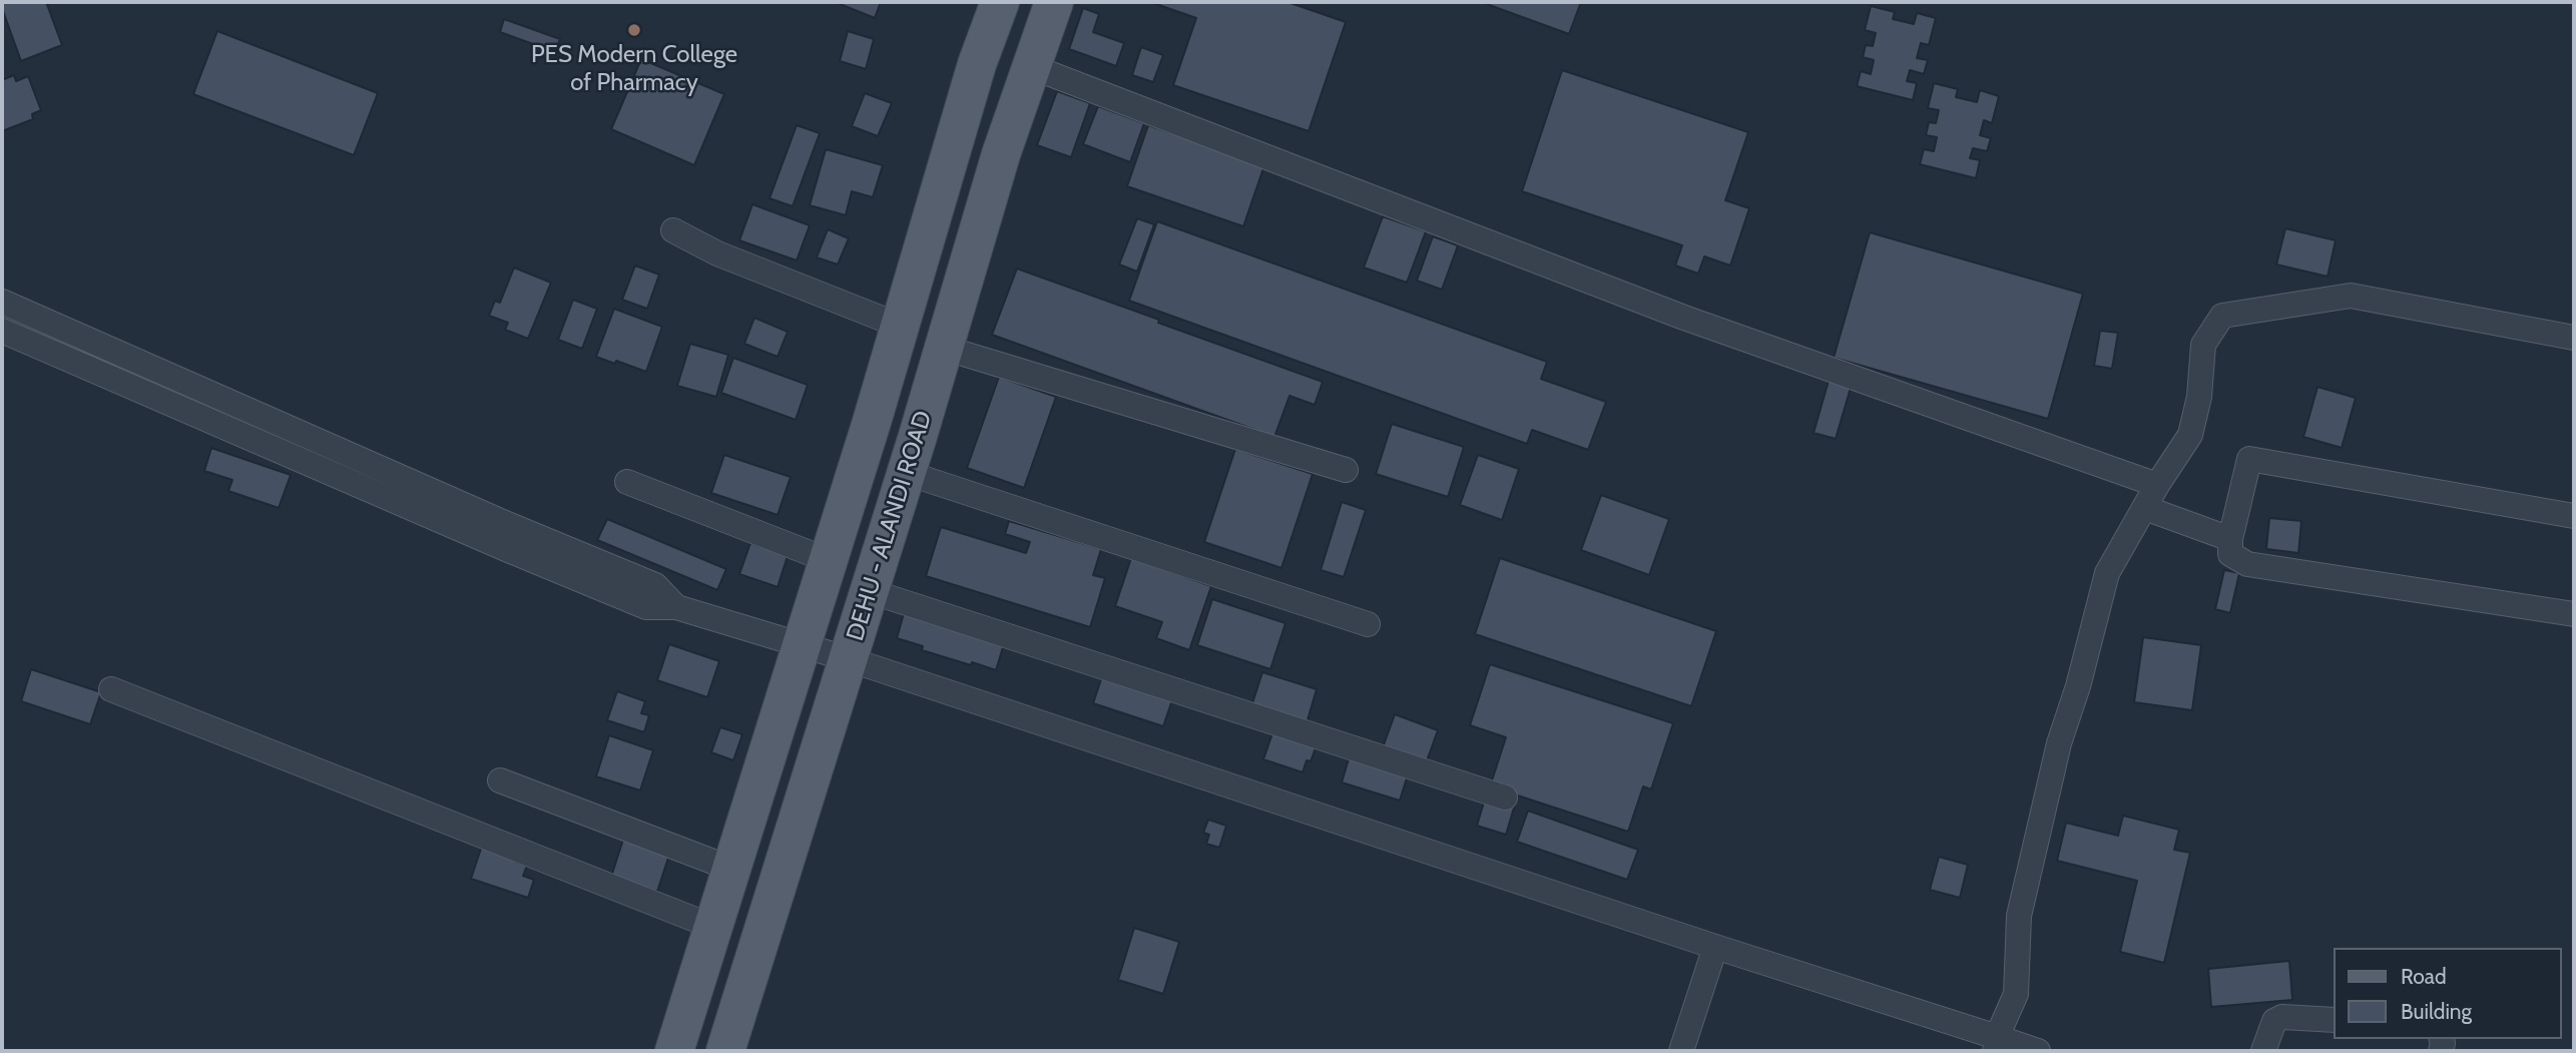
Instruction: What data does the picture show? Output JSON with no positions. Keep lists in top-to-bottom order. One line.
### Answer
{"streets":{"main road":["DEHU - ALANDI ROAD"]},"places":["PES Modern College of Pharmacy"],"legend":["Road","Building"]}
